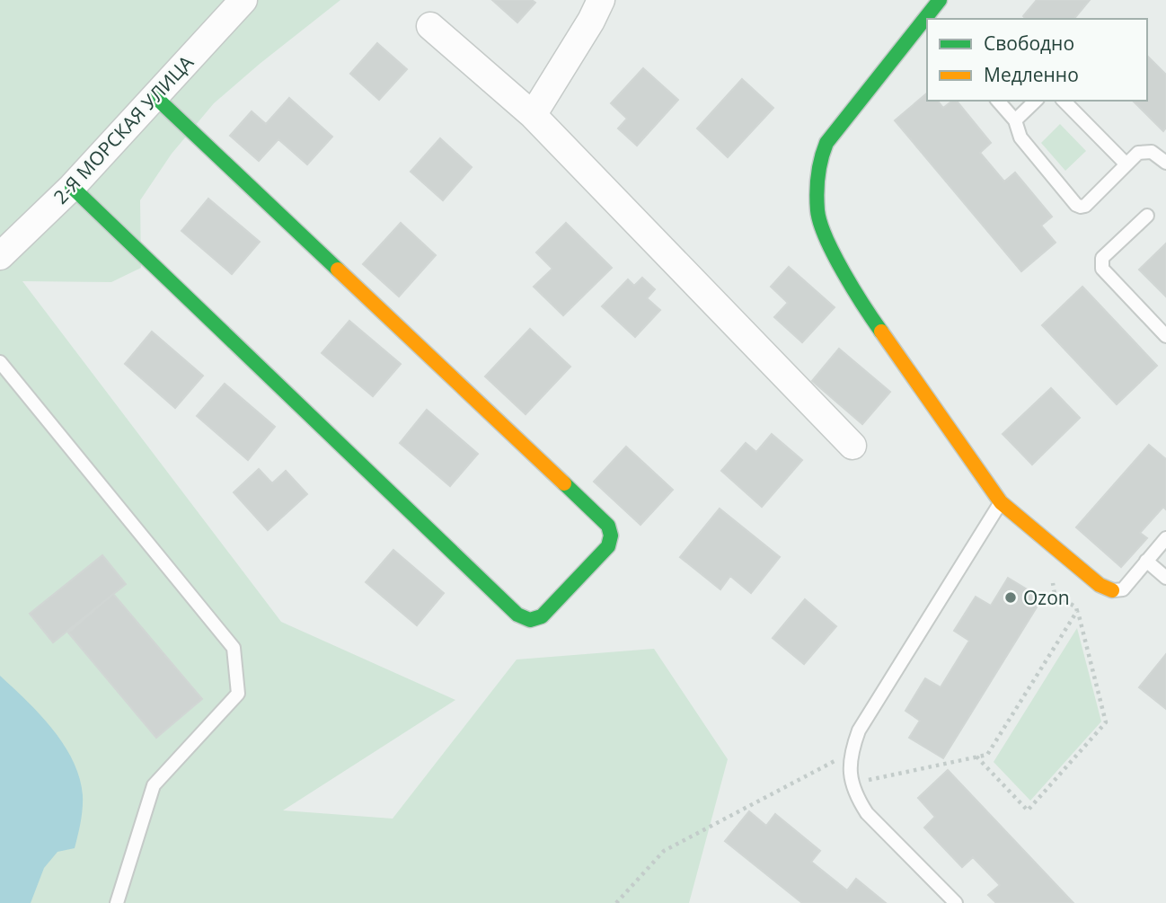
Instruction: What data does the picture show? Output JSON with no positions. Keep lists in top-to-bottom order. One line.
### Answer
{"streets":{"street":["2-Я МОРСКАЯ УЛИЦА"]},"places":["Ozon"],"legend":["Свободно","Медленно"]}
